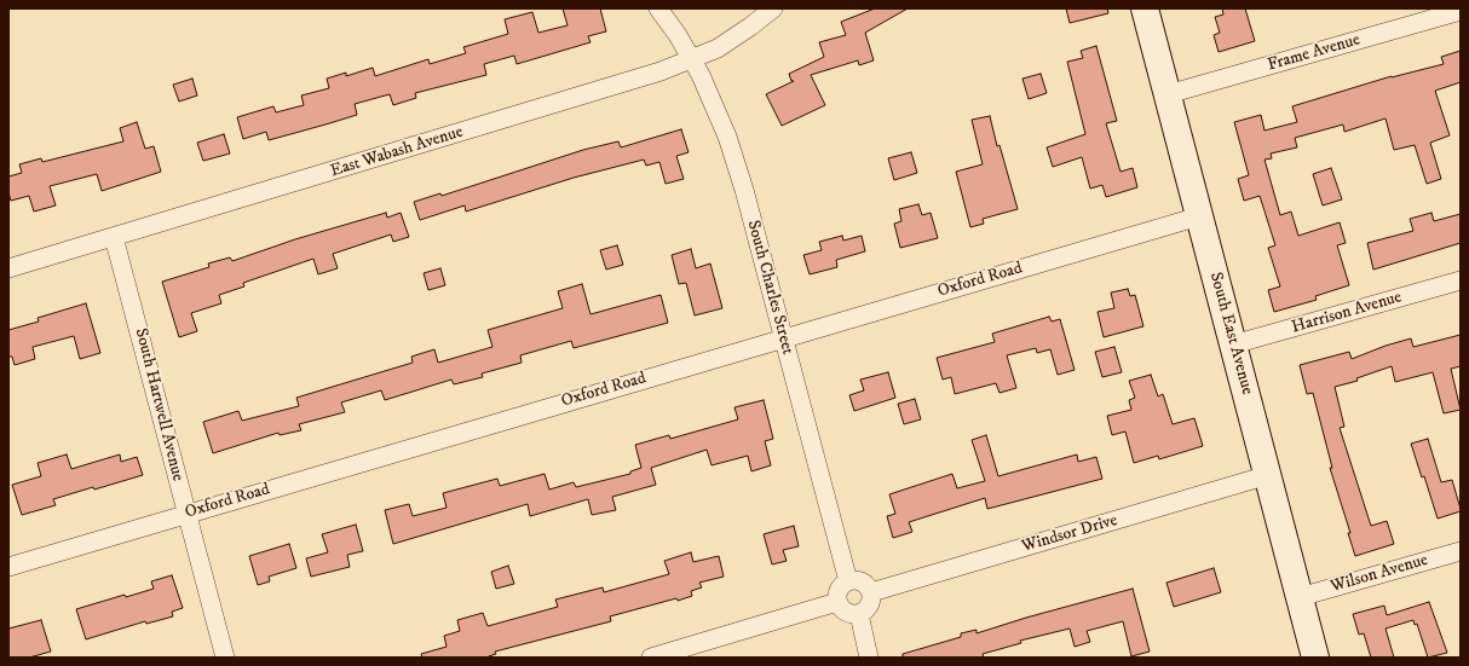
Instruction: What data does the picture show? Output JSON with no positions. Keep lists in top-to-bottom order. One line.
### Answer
{"streets":{"main road":["South East Avenue"],"street":["Frame Avenue","East Wabash Avenue","Oxford Road","South Charles Street","Harrison Avenue","South Hartwell Avenue","Windsor Drive","Wilson Avenue"]},"crossings":[["Frame Avenue","South East Avenue"],["East Wabash Avenue","South Charles Street"],["East Wabash Avenue","South Hartwell Avenue"],["Oxford Road","South Charles Street"],["Oxford Road","South East Avenue"],["Oxford Road","South Hartwell Avenue"],["South Charles Street","Windsor Drive"],["Harrison Avenue","South East Avenue"],["South East Avenue","Windsor Drive"],["South East Avenue","Wilson Avenue"]]}
